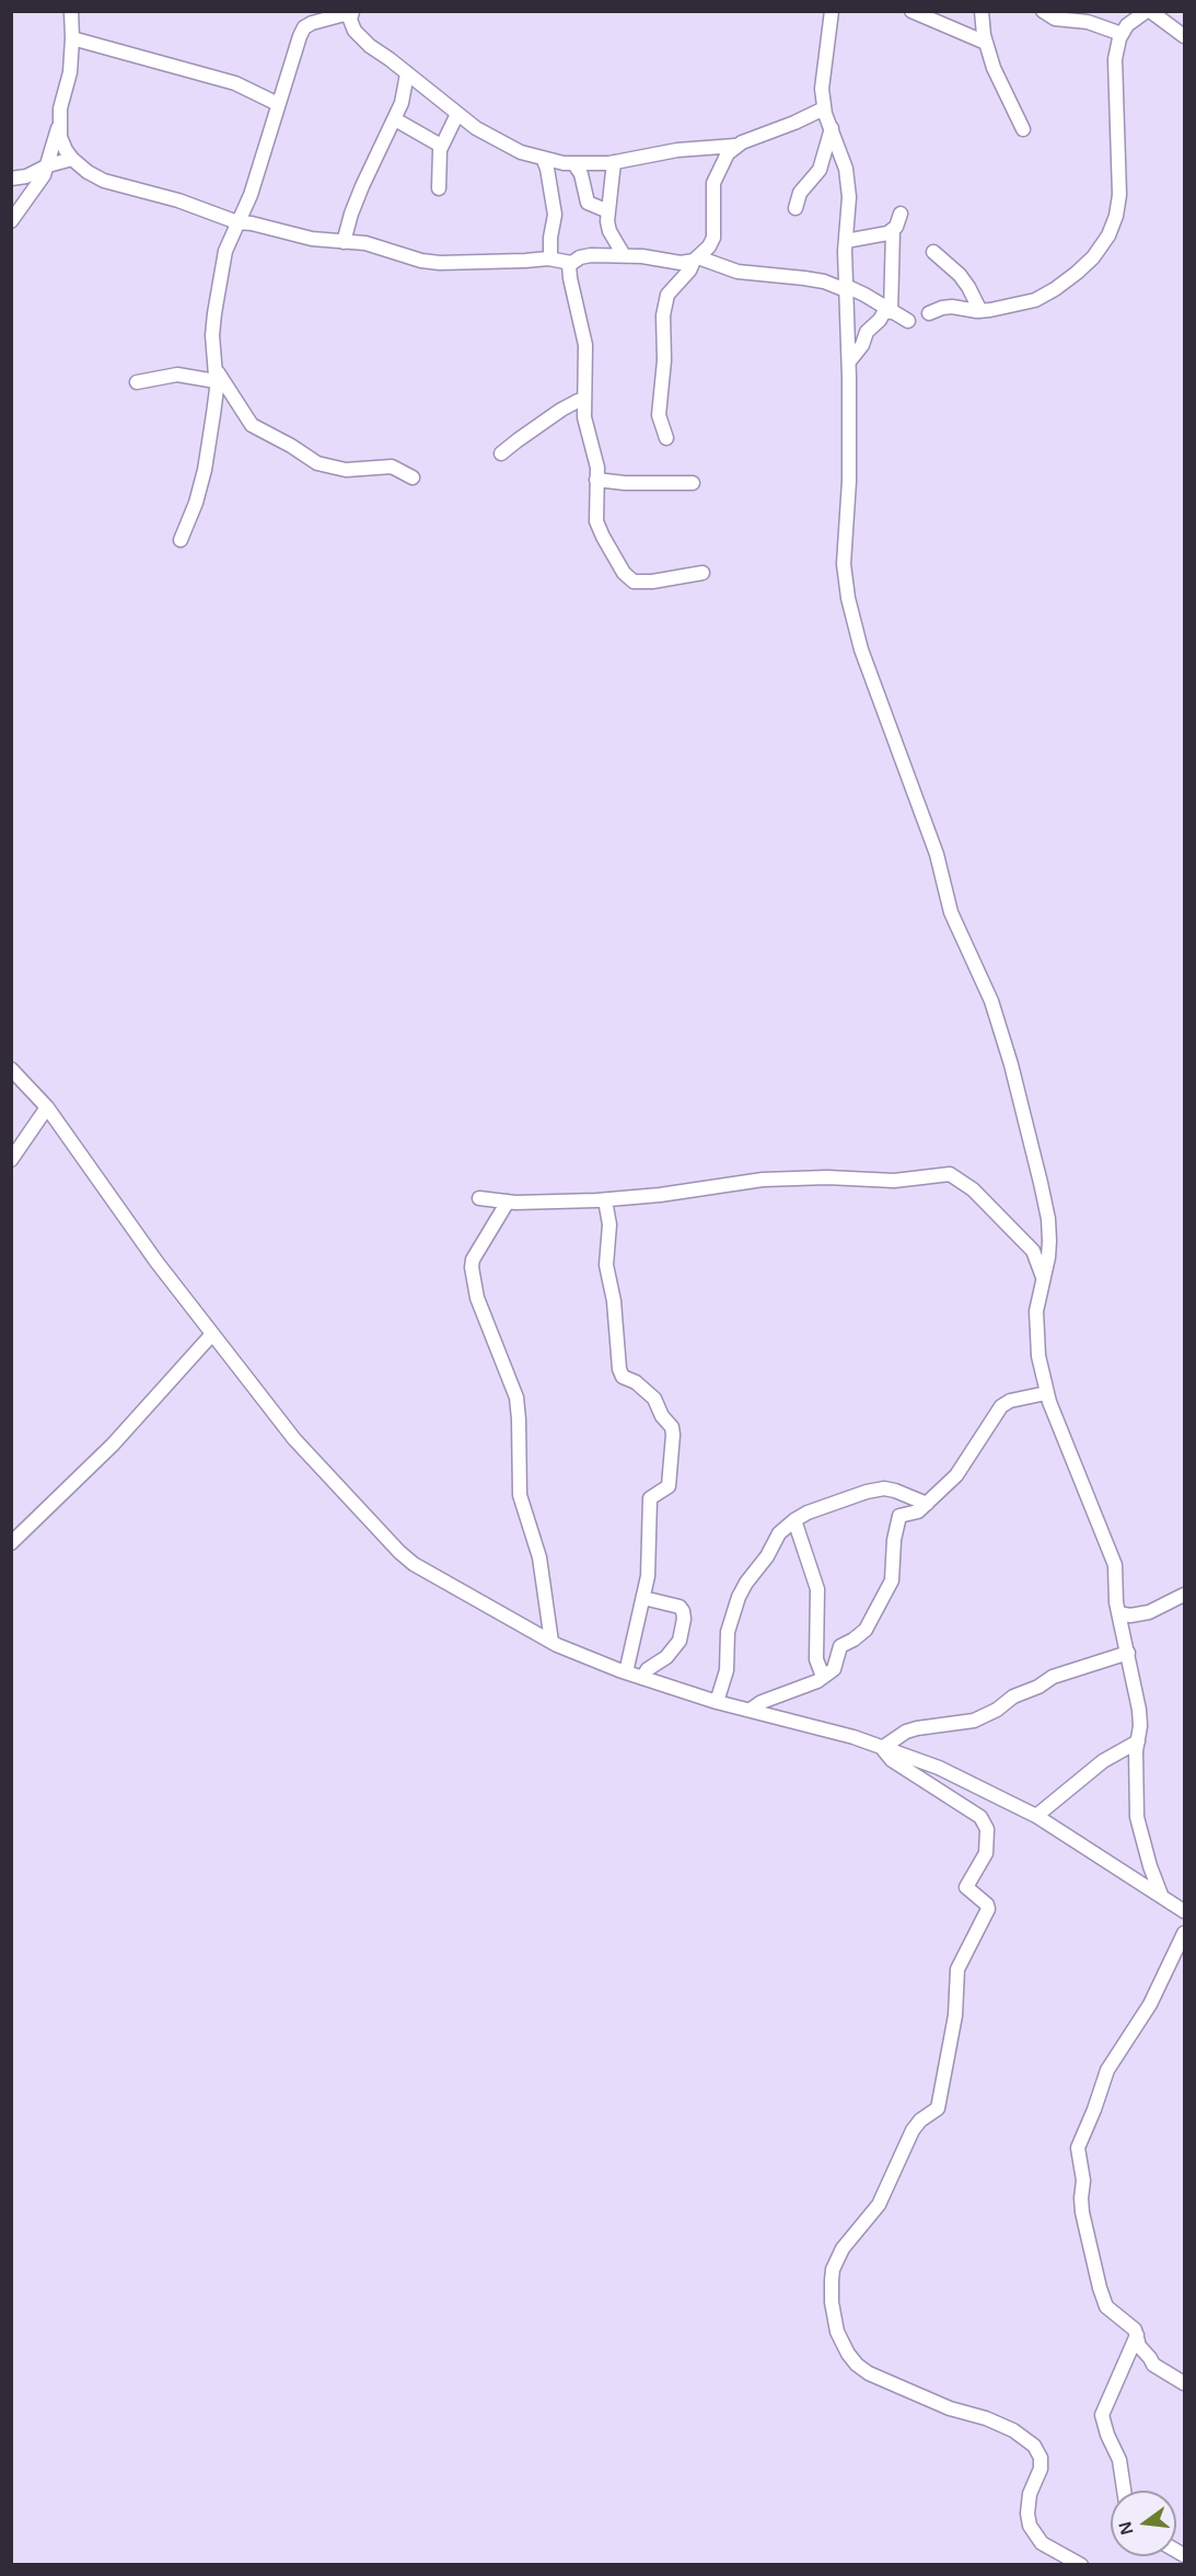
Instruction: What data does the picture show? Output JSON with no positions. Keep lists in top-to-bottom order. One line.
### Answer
{"north":"left"}
